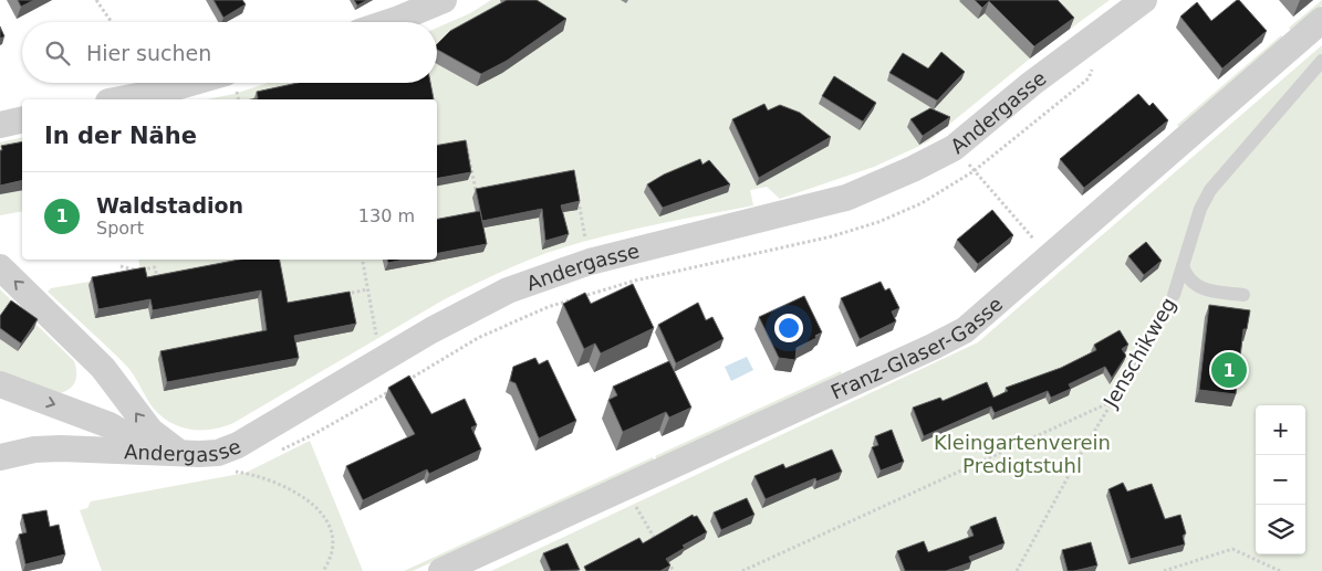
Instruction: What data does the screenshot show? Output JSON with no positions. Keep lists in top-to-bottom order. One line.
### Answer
{"streets":{"street":["Andergasse","Franz-Glaser-Gasse"],"lane":["Jenschikweg"]},"parks":["Kleingartenverein Predigtstuhl"],"page":{"search":"Hier suchen","heading":"In der Nähe","list":[{"mark":"1","name":"Waldstadion","note":"Sport","value":"130 m"}],"pins":"1","map_buttons":["+","−"]}}
